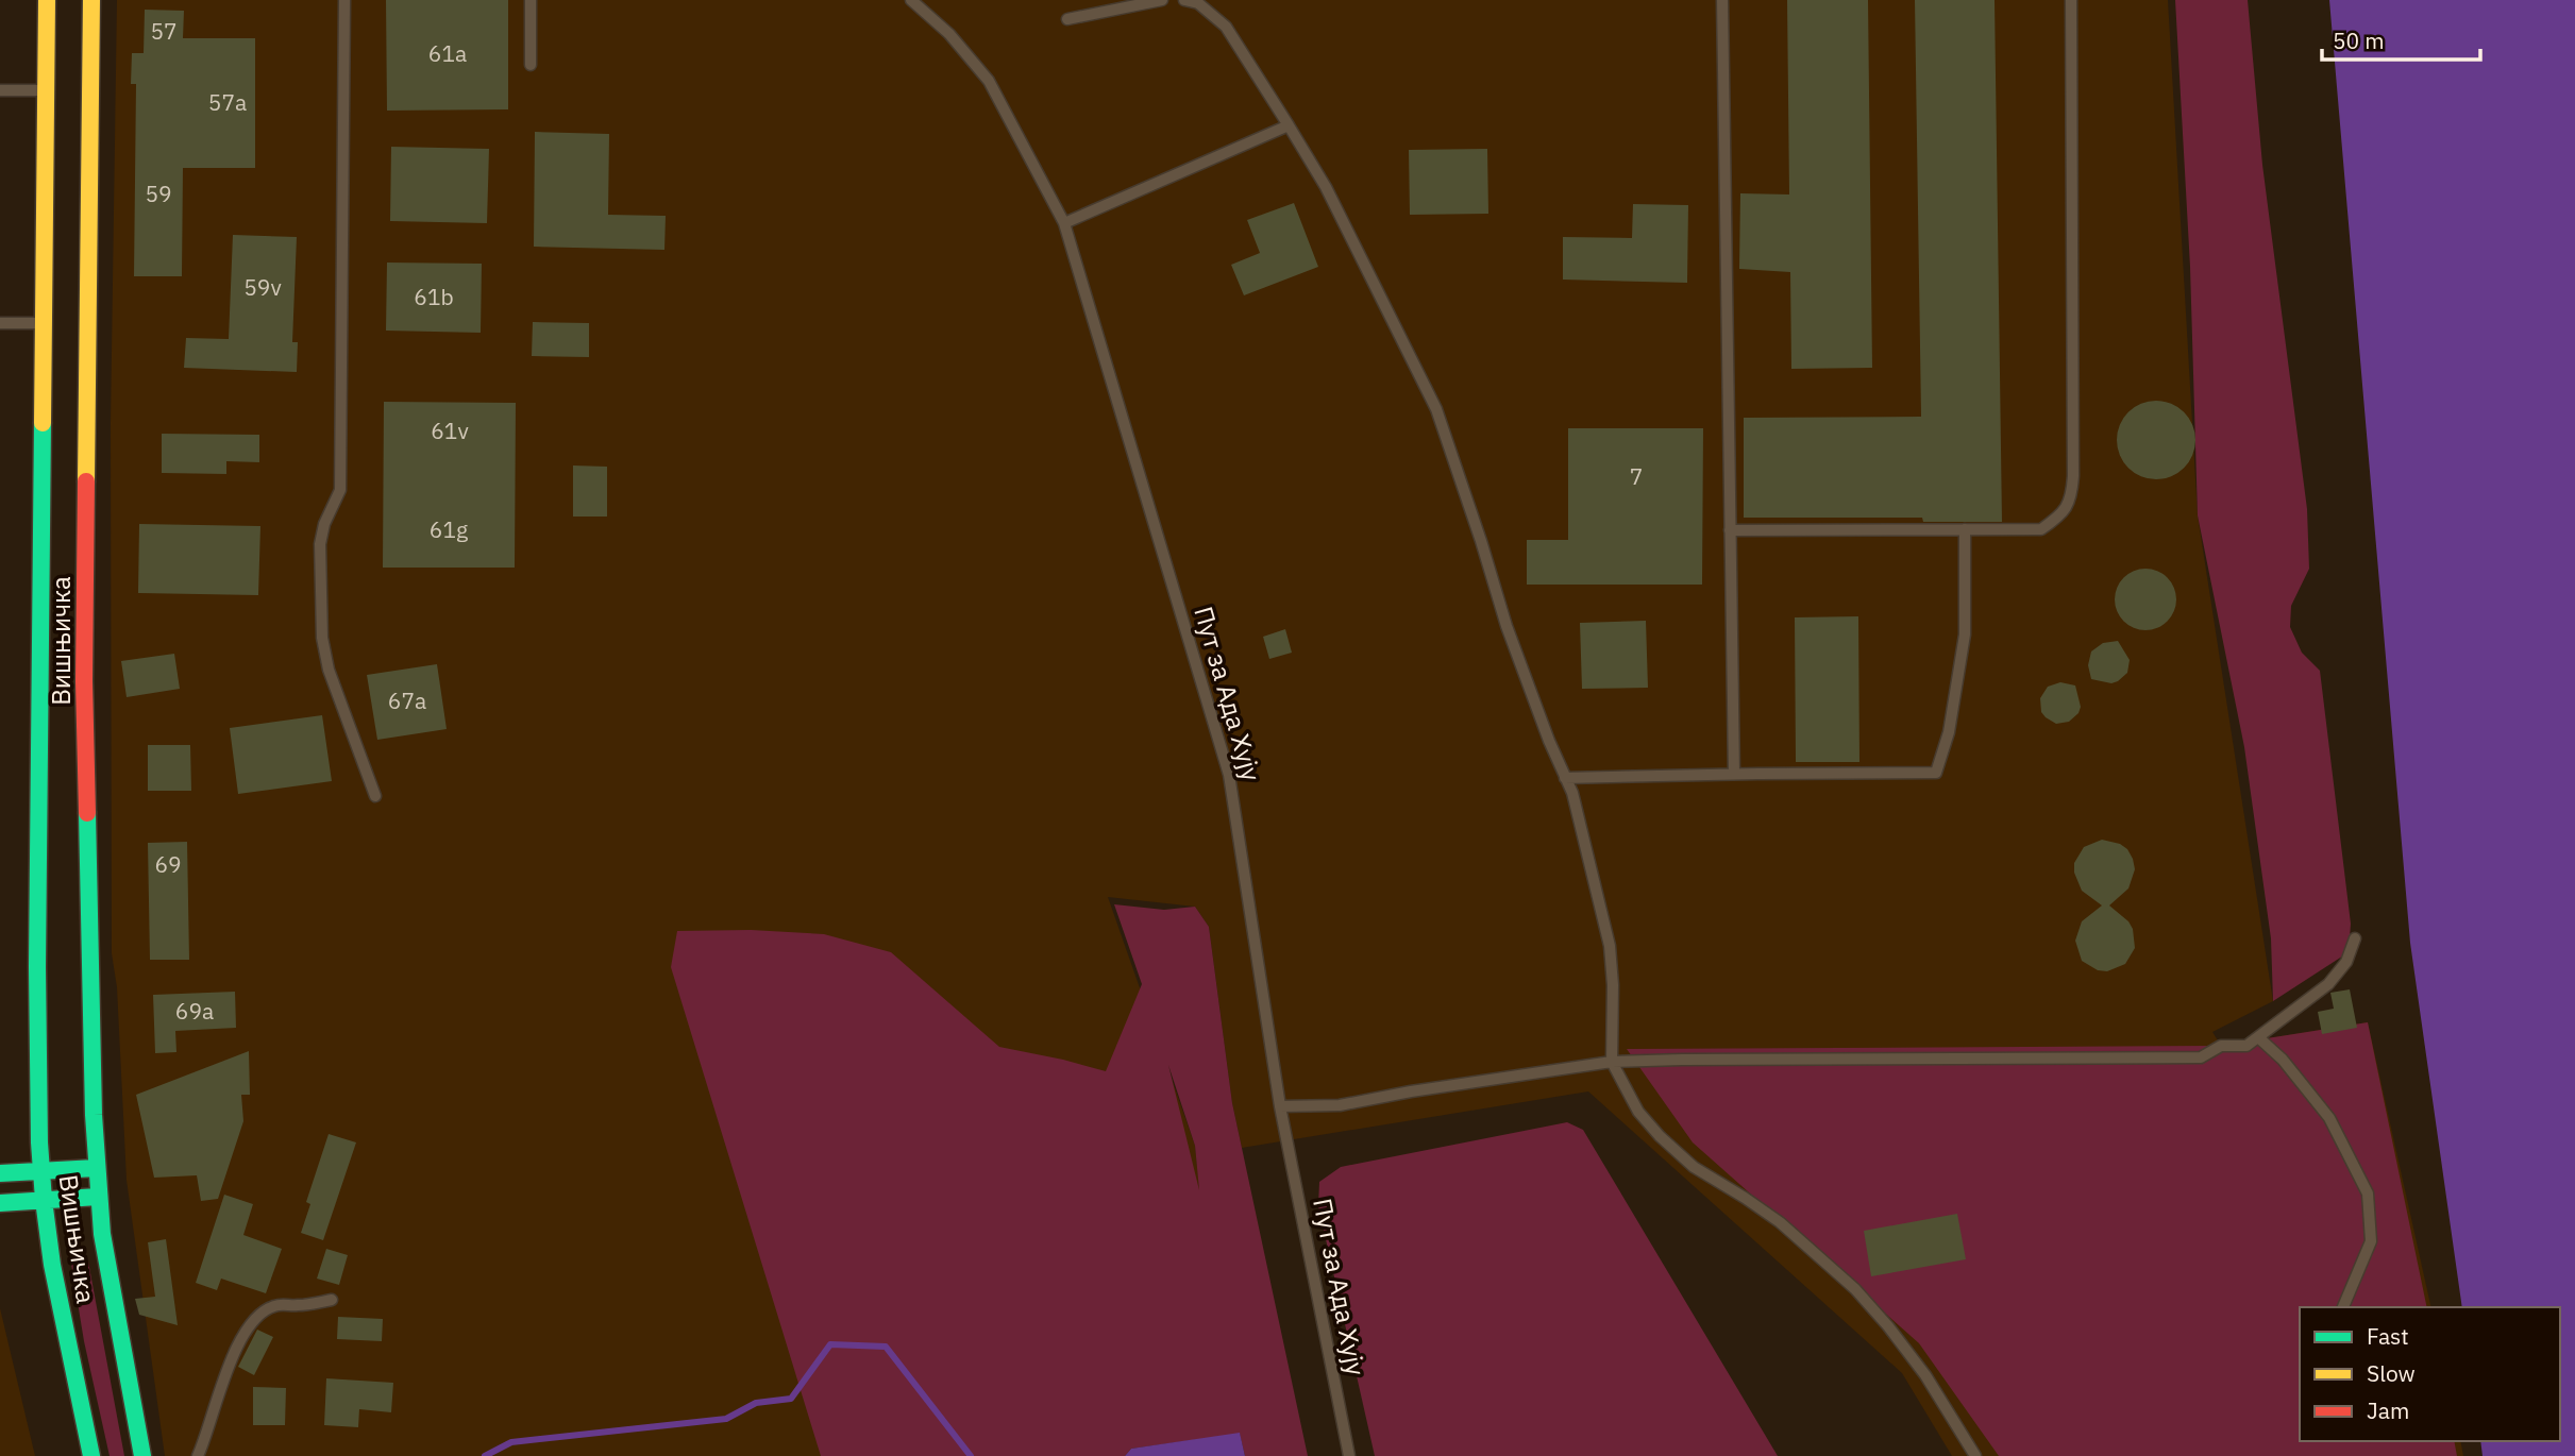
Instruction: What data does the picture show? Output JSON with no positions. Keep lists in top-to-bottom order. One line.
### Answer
{"streets":{"main road":["Вишњичка"],"lane":["Пут за Ада Хују"]},"house_numbers":["57","61a","57a","59","59v","61b","61v","7","61g","67a","69","69a"],"legend":["Fast","Slow","Jam"],"scale_bar":"50 m"}
